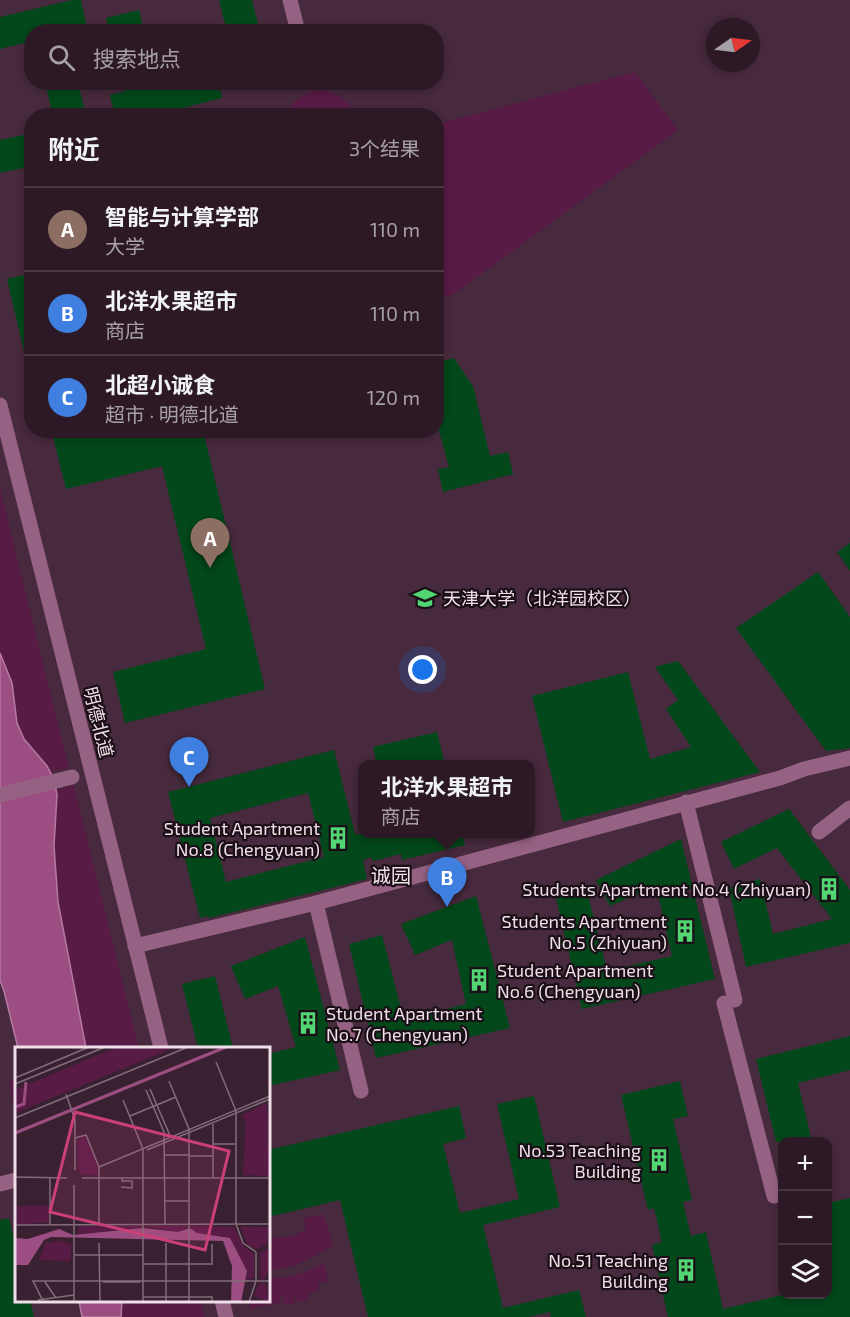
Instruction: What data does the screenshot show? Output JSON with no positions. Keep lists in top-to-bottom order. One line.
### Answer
{"streets":{"street":["明德北道"]},"districts":["诚园"],"places":{"school or university":["天津大学（北洋园校区）"],"building":["Student Apartment No.8 (Chengyuan)","Students Apartment No.4 (Zhiyuan)","Students Apartment No.5 (Zhiyuan)","Student Apartment No.6 (Chengyuan)","Student Apartment No.7 (Chengyuan)","No.53 Teaching Building","No.51 Teaching Building"]},"north":"right","page":{"search":"搜索地点","heading":["附近","3个结果"],"list":[{"mark":"A","name":"智能与计算学部","note":"大学","value":"110 m"},{"mark":"B","name":"北洋水果超市","note":"商店","value":"110 m"},{"mark":"C","name":"北超小诚食","note":"超市 · 明德北道","value":"120 m"}],"pins":["A","C","B"],"popup":["北洋水果超市","商店"],"map_buttons":["+","−"]}}
